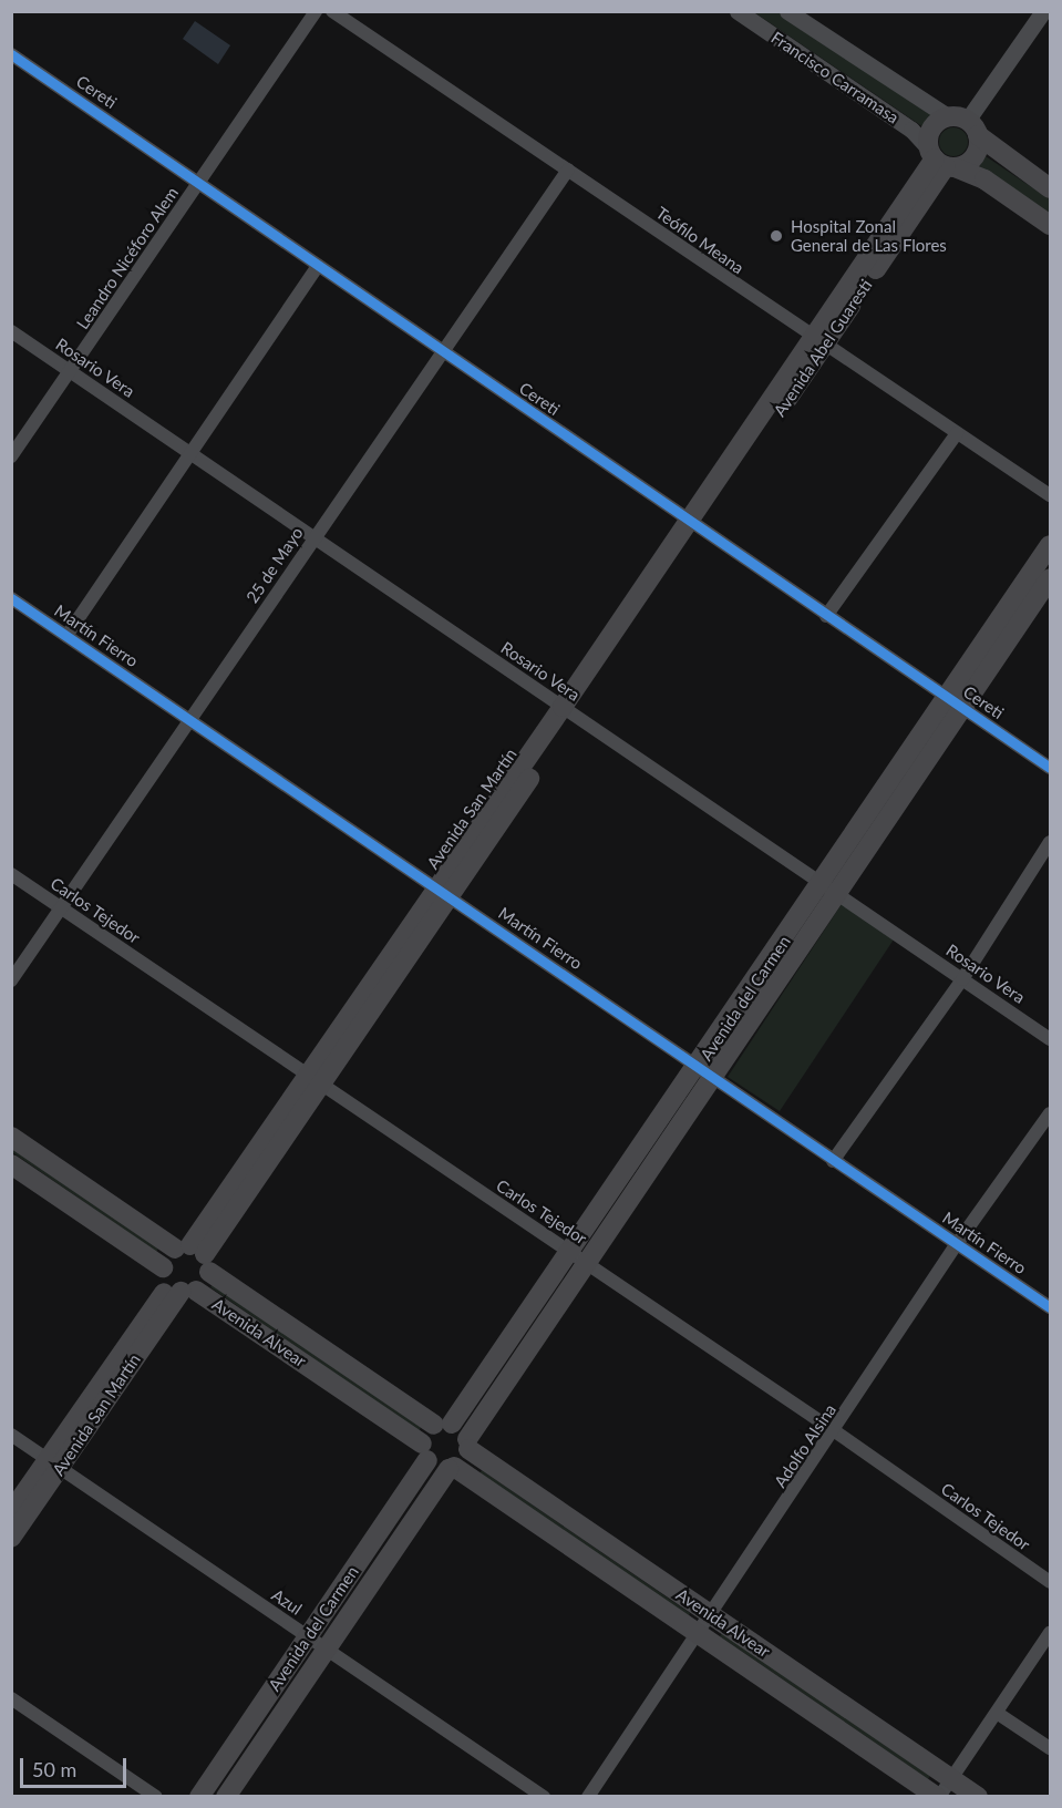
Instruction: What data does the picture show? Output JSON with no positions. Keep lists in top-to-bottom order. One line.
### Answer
{"streets":{"main road":["Francisco Carramasa","Avenida Abel Guaresti","Avenida San Martín","Avenida del Carmen","Avenida Alvear"],"street":["Cereti","Teófilo Meana","Leandro Nicéforo Alem","Rosario Vera","25 de Mayo","Martín Fierro","Carlos Tejedor","Adolfo Alsina","Azul"]},"crossings":[["Francisco Carramasa","Avenida Abel Guaresti"],["Cereti","Leandro Nicéforo Alem"],["Cereti","Avenida Abel Guaresti"],["Cereti","25 de Mayo"],["Cereti","Avenida San Martín"],["Cereti","Avenida del Carmen"],["Teófilo Meana","Avenida Abel Guaresti"],["Teófilo Meana","25 de Mayo"],["Leandro Nicéforo Alem","Rosario Vera"],["Avenida Abel Guaresti","Avenida San Martín"],["Rosario Vera","25 de Mayo"],["Rosario Vera","Avenida San Martín"],["Rosario Vera","Avenida del Carmen"],["25 de Mayo","Martín Fierro"],["25 de Mayo","Carlos Tejedor"],["Martín Fierro","Avenida San Martín"],["Martín Fierro","Avenida del Carmen"],["Martín Fierro","Adolfo Alsina"],["Avenida San Martín","Carlos Tejedor"],["Avenida San Martín","Avenida Alvear"],["Avenida San Martín","Azul"],["Carlos Tejedor","Avenida del Carmen"],["Carlos Tejedor","Adolfo Alsina"],["Avenida del Carmen","Avenida Alvear"],["Avenida del Carmen","Azul"],["Avenida Alvear","Adolfo Alsina"]],"places":["Hospital Zonal General de Las Flores"],"scale_bar":"50 m"}
